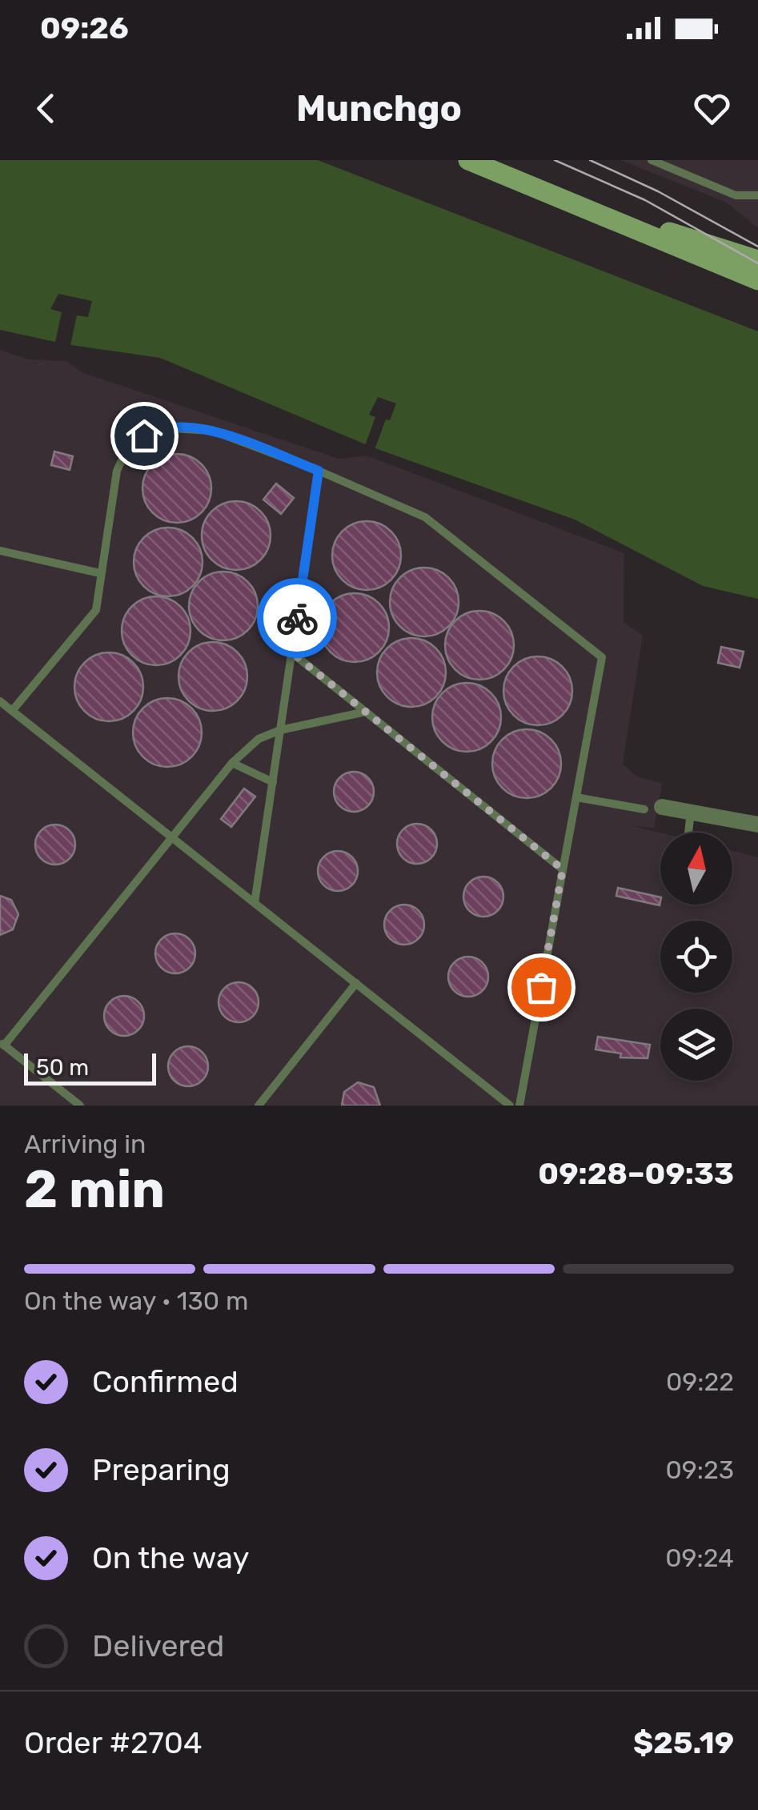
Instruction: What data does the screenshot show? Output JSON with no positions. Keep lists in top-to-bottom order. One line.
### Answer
{"scale_bar":"50 m","north":"top","page":{"status":"09:26","header":"Munchgo","scale":"50 m","heading":["2 min","Arriving in","09:28–09:33"],"panel":["Order #2704","$25.19"],"bar":"On the way · 130 m","list":[["Confirmed","09:22"],["Preparing","09:23"],["On the way","09:24"],"Delivered"]}}
